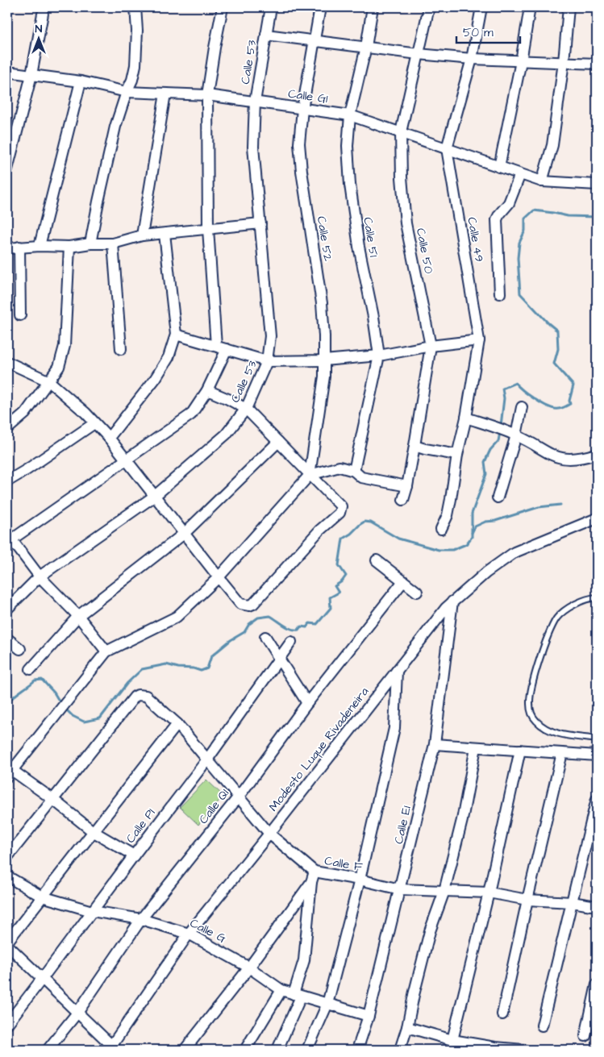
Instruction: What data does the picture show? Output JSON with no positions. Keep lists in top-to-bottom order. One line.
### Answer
{"streets":{"street":["Calle 53","Calle G1","Calle 51","Calle 52","Calle 49","Calle 50","Modesto Luque Rivadeneira","Calle Q1","Calle E1","Calle P1","Calle F","Calle G"]},"crossings":[["Calle 53","Calle G1"],["Calle G1","Calle 51"],["Calle G1","Calle 52"],["Calle G1","Calle 49"],["Calle G1","Calle 50"],["Modesto Luque Rivadeneira","Calle E1"],["Modesto Luque Rivadeneira","Calle F"],["Modesto Luque Rivadeneira","Calle G"],["Calle Q1","Calle F"],["Calle Q1","Calle G"],["Calle E1","Calle F"],["Calle E1","Calle G"],["Calle P1","Calle F"],["Calle P1","Calle G"]],"scale_bar":"50 m","north":"top"}
